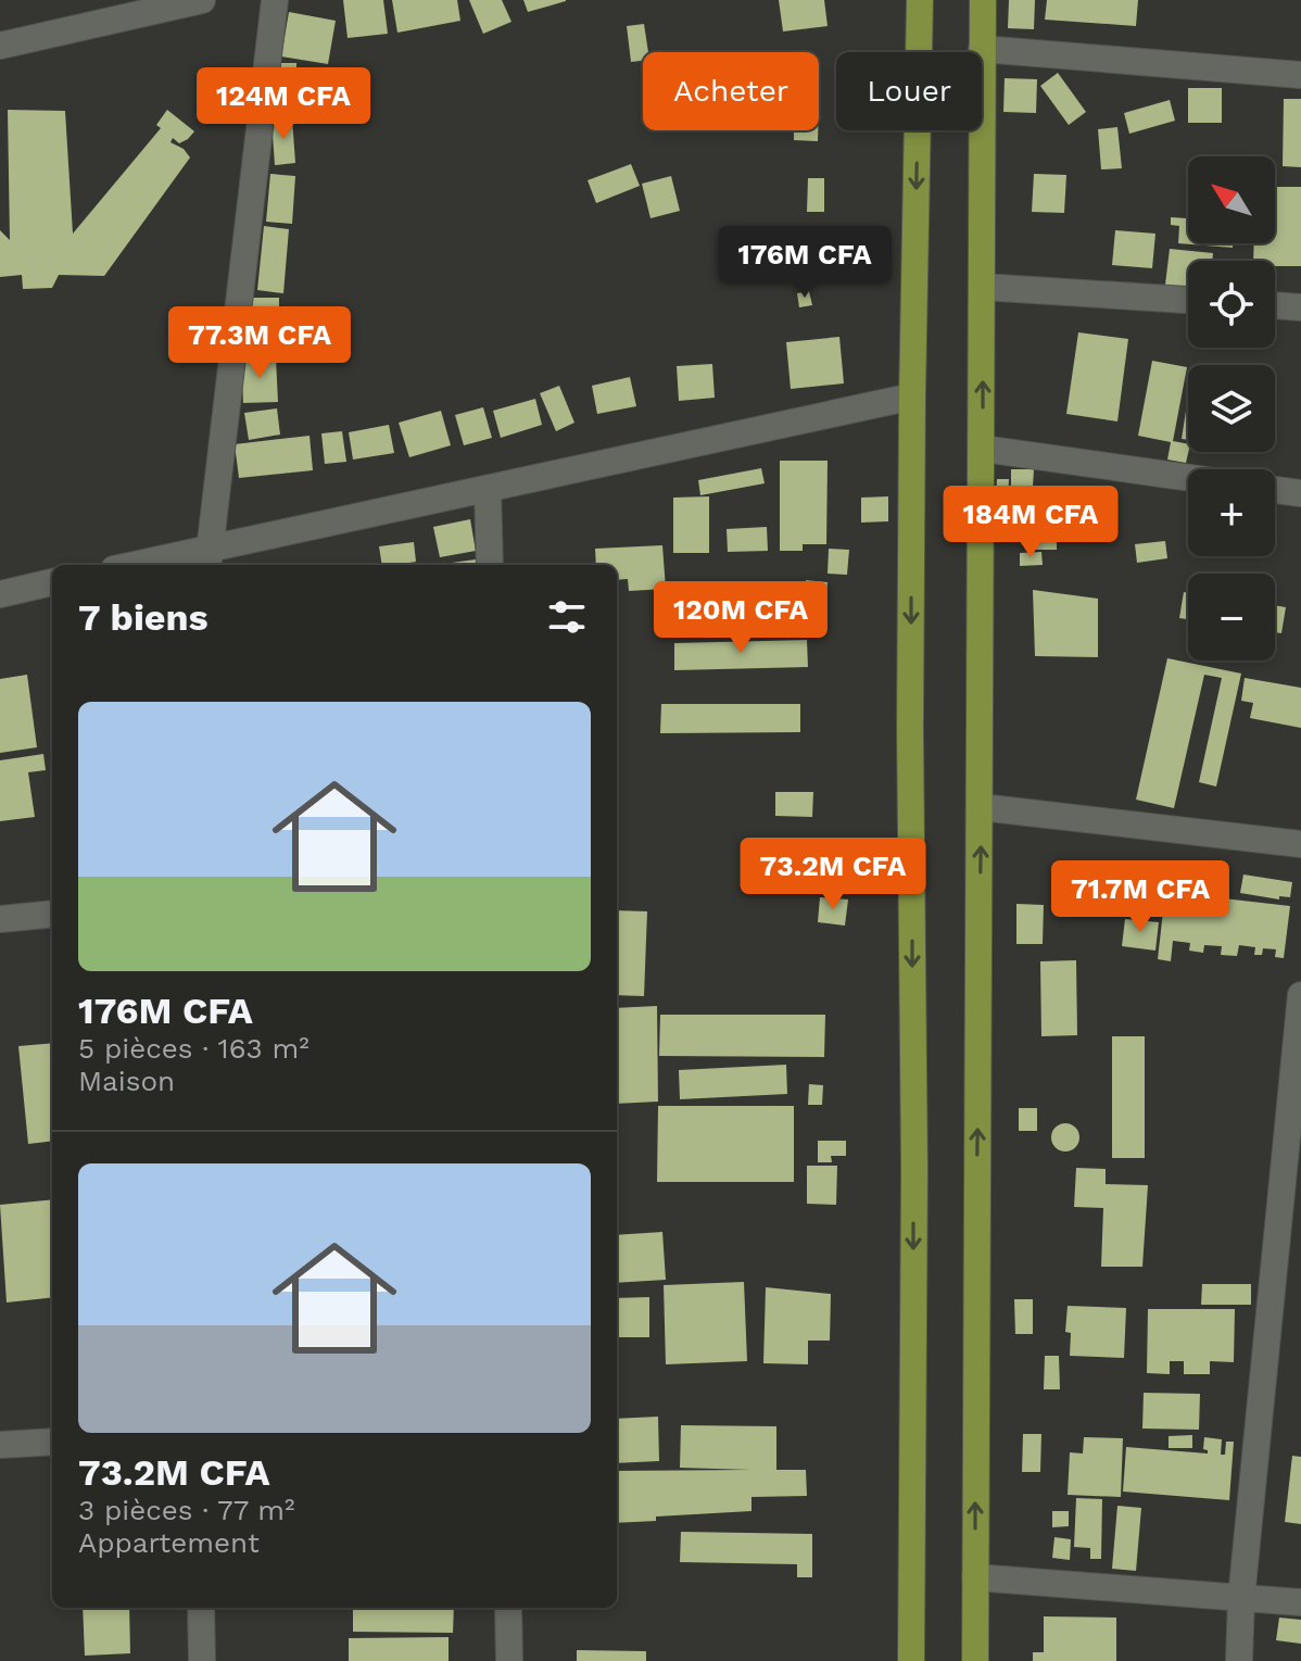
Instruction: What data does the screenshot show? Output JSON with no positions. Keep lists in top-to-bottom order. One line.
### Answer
{"north":"top left","page":{"chip":["Acheter","Louer"],"price":["124M CFA","176M CFA","77.3M CFA","184M CFA","120M CFA","73.2M CFA","71.7M CFA"],"map_buttons":["+","−"],"heading":"7 biens","list":[{"name":"176M CFA","note":"5 pièces · 163 m² · Maison"},{"name":"73.2M CFA","note":"3 pièces · 77 m² · Appartement"}]}}
